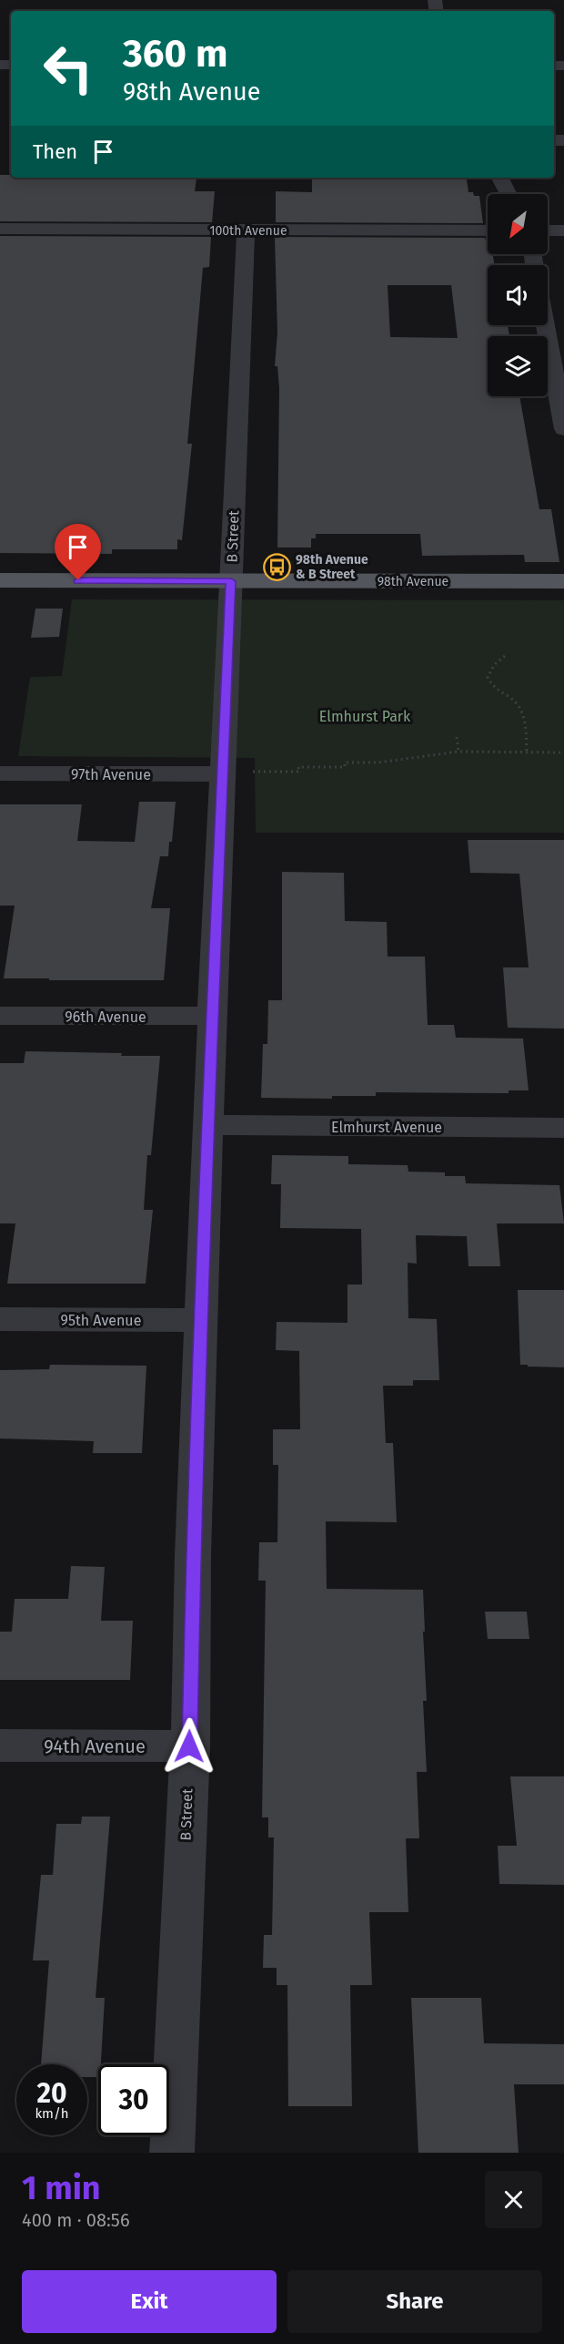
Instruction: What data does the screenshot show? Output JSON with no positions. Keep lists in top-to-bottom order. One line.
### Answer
{"streets":{"main road":["98th Avenue"],"street":["100th Avenue","B Street","97th Avenue","96th Avenue","Elmhurst Avenue","95th Avenue","94th Avenue"]},"crossings":[["100th Avenue","B Street"],["B Street","98th Avenue"],["B Street","97th Avenue"],["B Street","96th Avenue"],["B Street","Elmhurst Avenue"],["B Street","95th Avenue"],["B Street","94th Avenue"]],"parks":["Elmhurst Park"],"places":{"bus stop":["98th Avenue & B Street"]},"north":"bottom left","page":{"turn":["360 m","98th Avenue"],"then":"Then","speed":"20 km/h","limit":"30","heading":["1 min","400 m · 08:56"],"buttons":["Exit","Share"]}}
